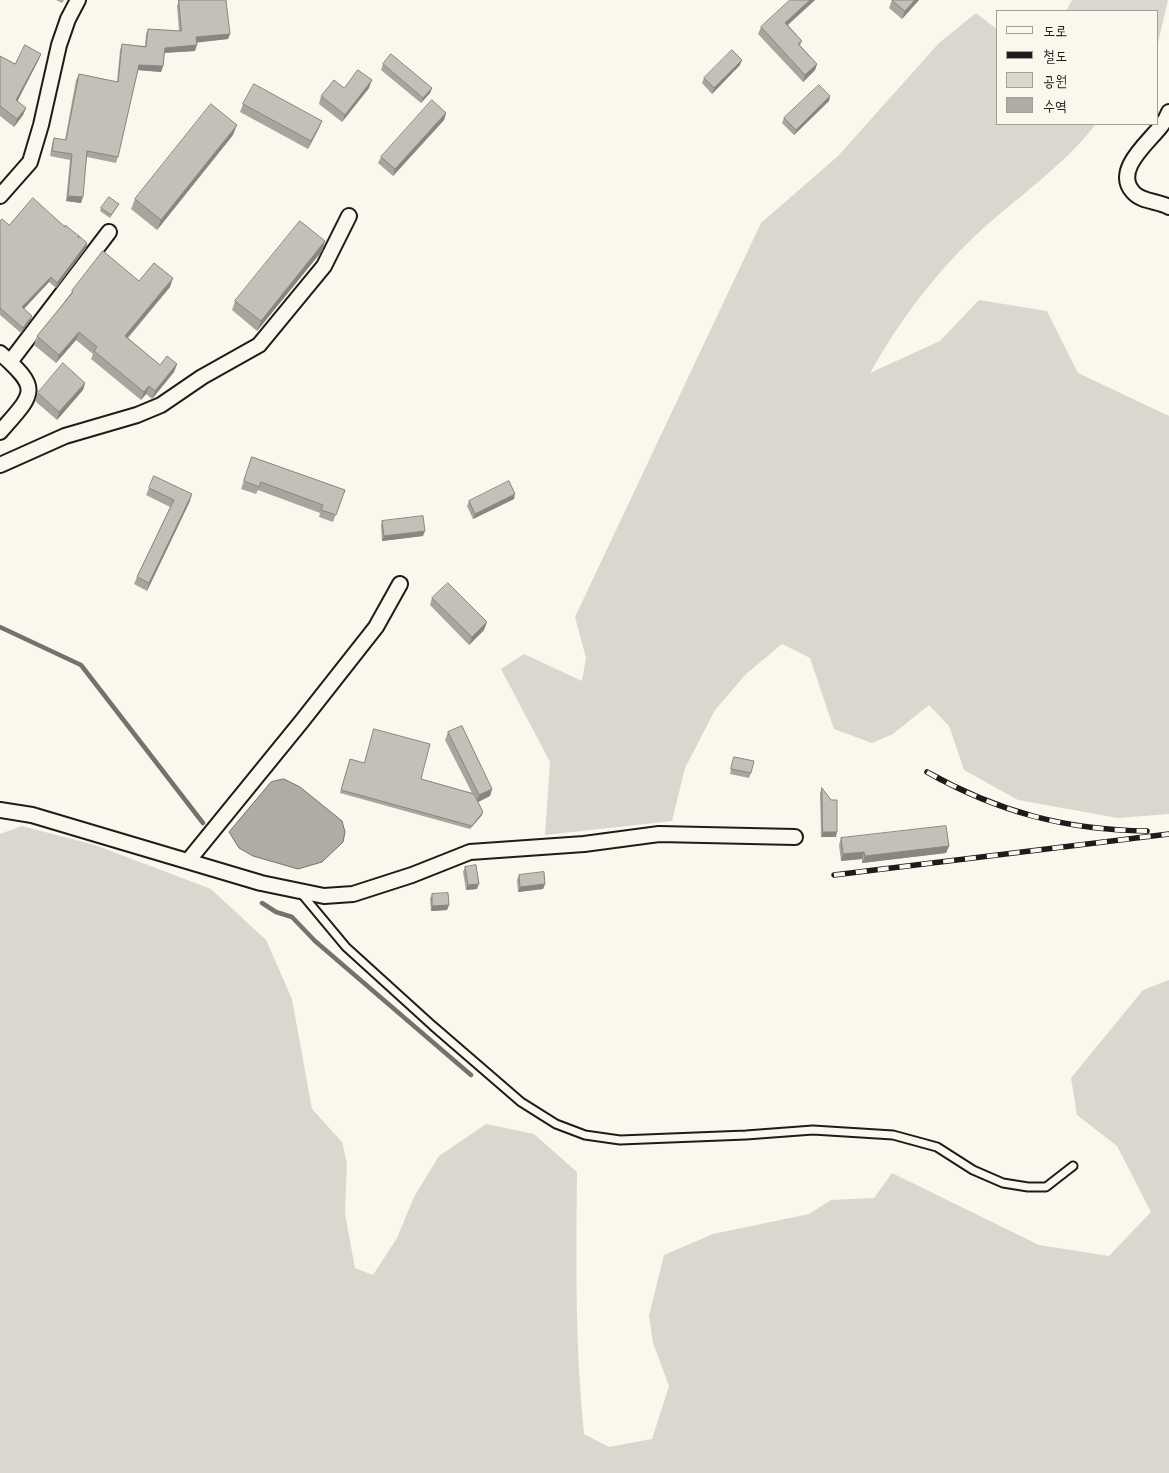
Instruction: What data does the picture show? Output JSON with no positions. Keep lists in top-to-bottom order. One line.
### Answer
{"legend":["도로","철도","공원","수역"]}
